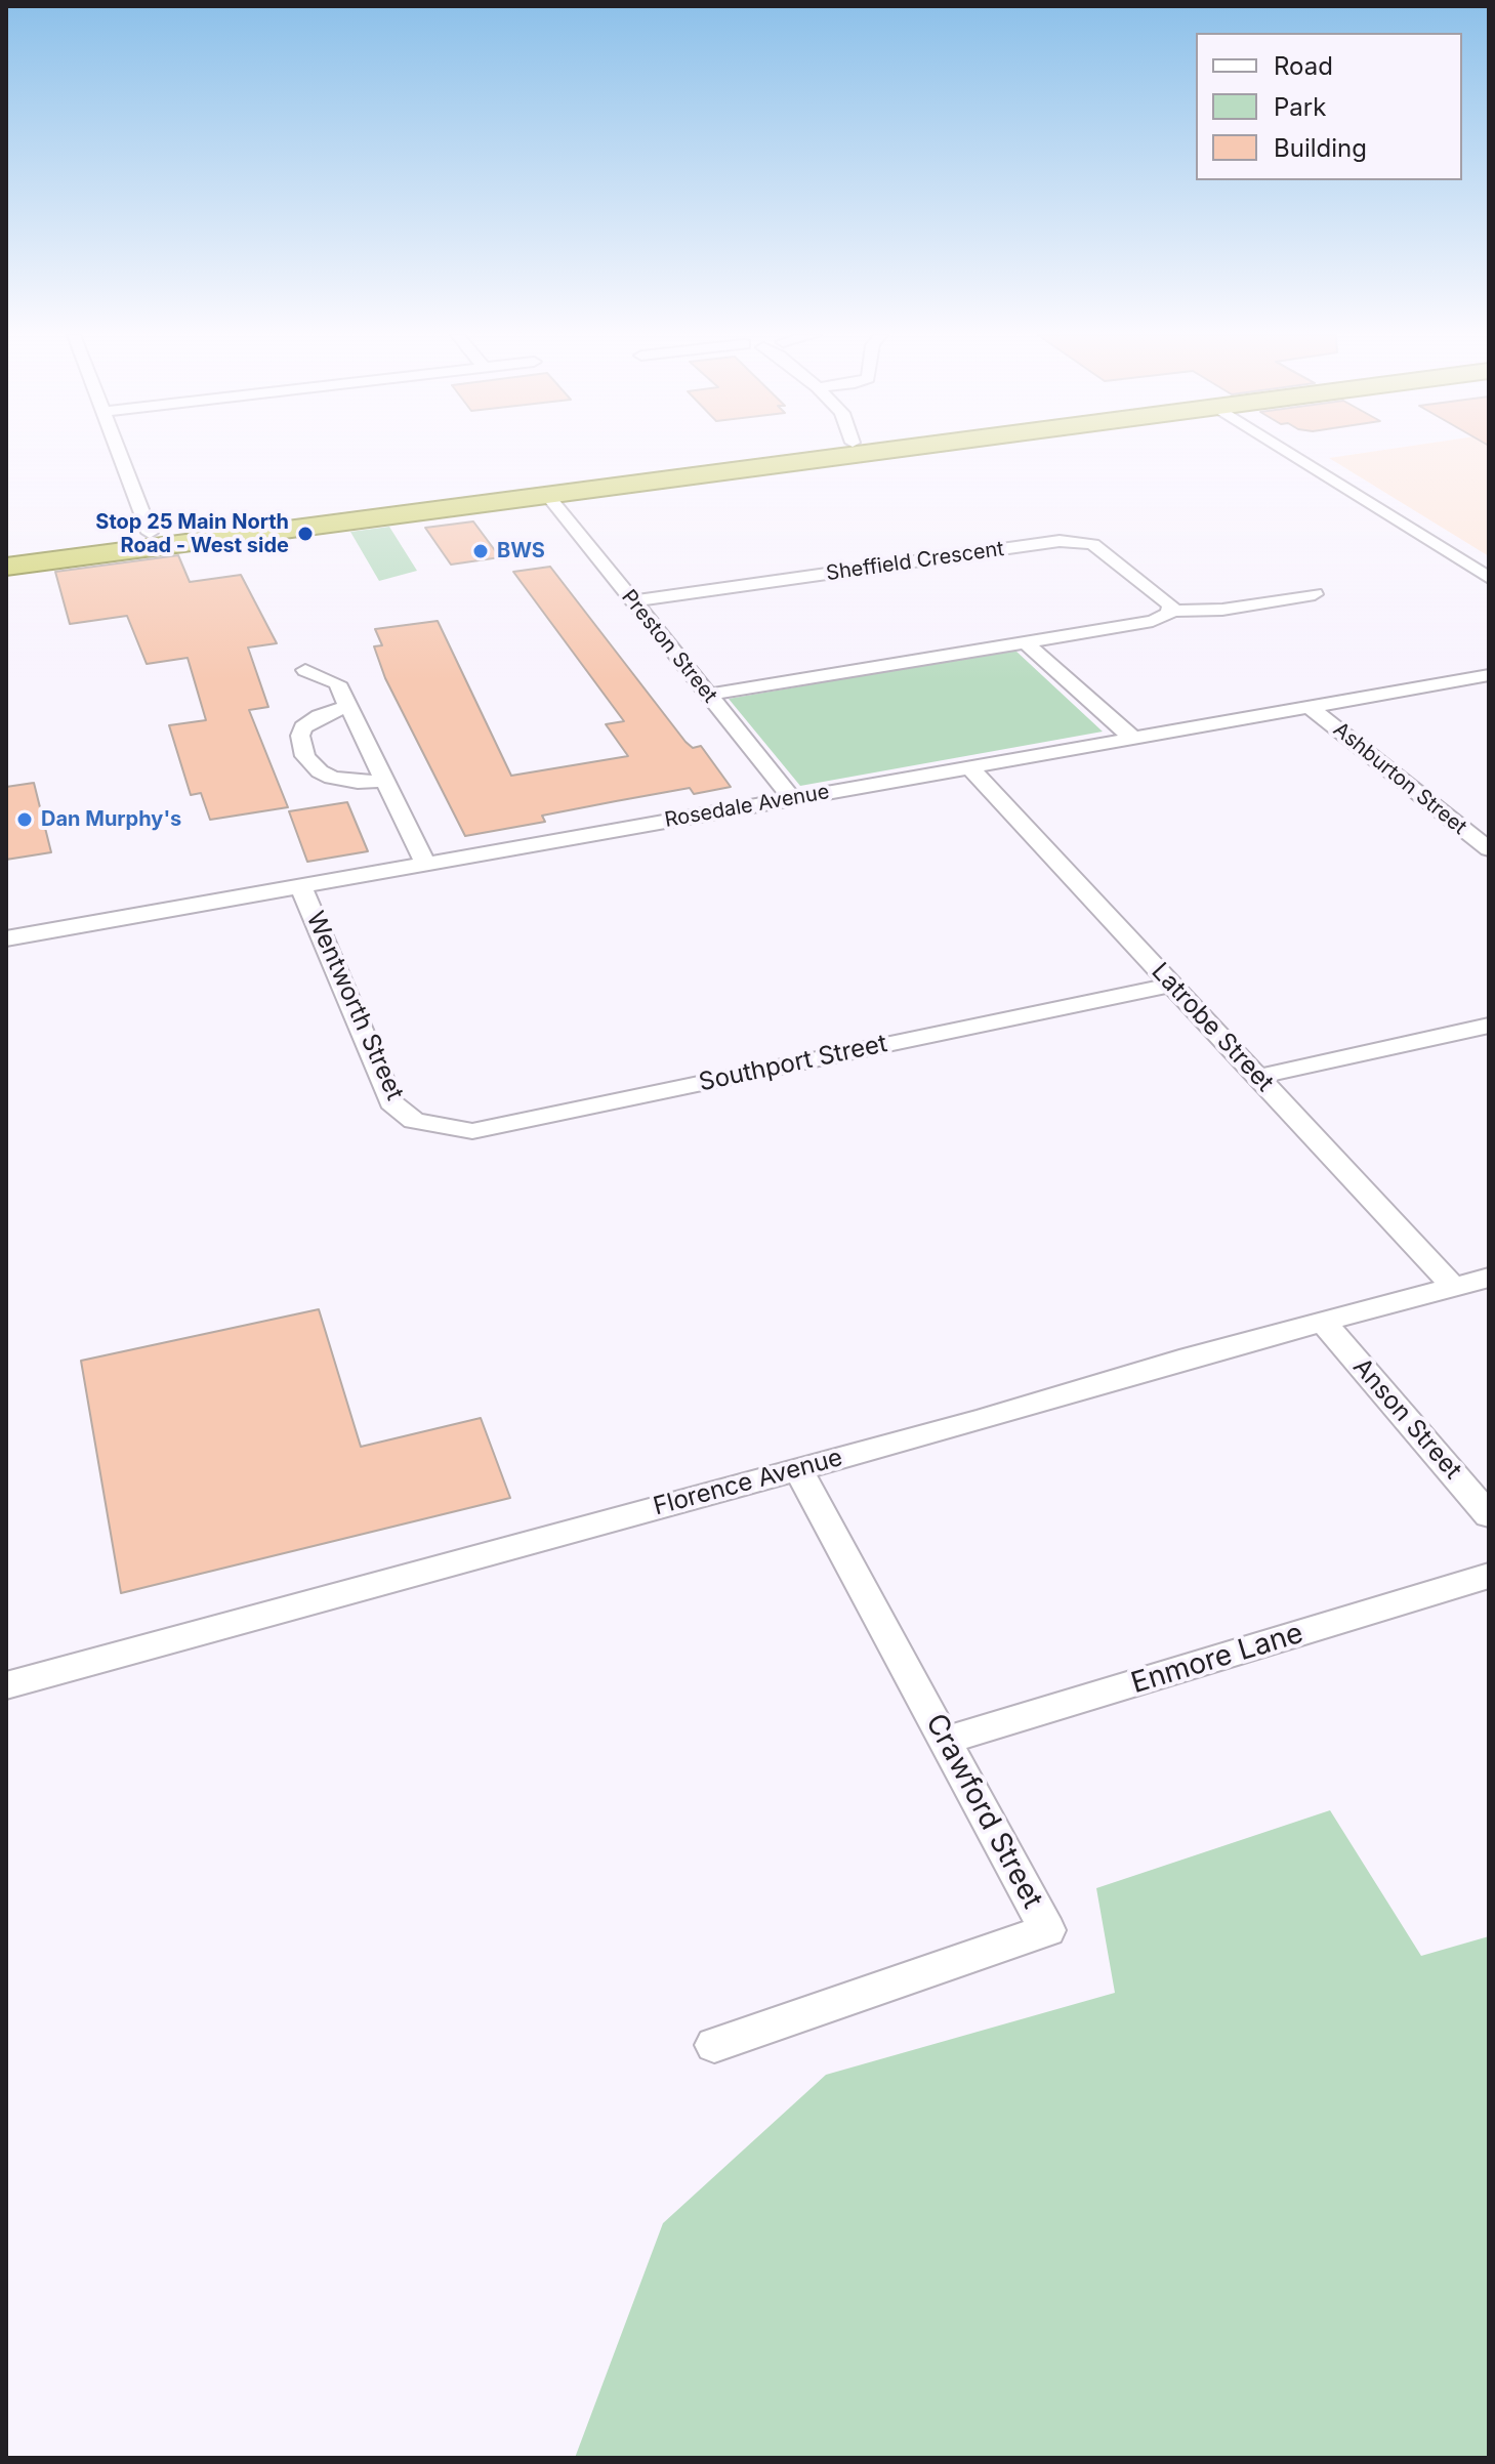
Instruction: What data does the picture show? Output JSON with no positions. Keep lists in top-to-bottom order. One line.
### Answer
{"streets":{"street":["Sheffield Crescent","Preston Street","Ashburton Street","Rosedale Avenue","Wentworth Street","Latrobe Street","Southport Street","Anson Street","Florence Avenue","Enmore Lane","Crawford Street"]},"crossings":[["Sheffield Crescent","Preston Street"],["Preston Street","Rosedale Avenue"],["Ashburton Street","Rosedale Avenue"],["Rosedale Avenue","Wentworth Street"],["Rosedale Avenue","Latrobe Street"],["Wentworth Street","Southport Street"],["Latrobe Street","Southport Street"],["Latrobe Street","Florence Avenue"],["Anson Street","Florence Avenue"],["Florence Avenue","Crawford Street"],["Enmore Lane","Crawford Street"]],"places":["Stop 25 Main North Road - West side","BWS","Dan Murphy's"],"legend":["Road","Park","Building"]}
